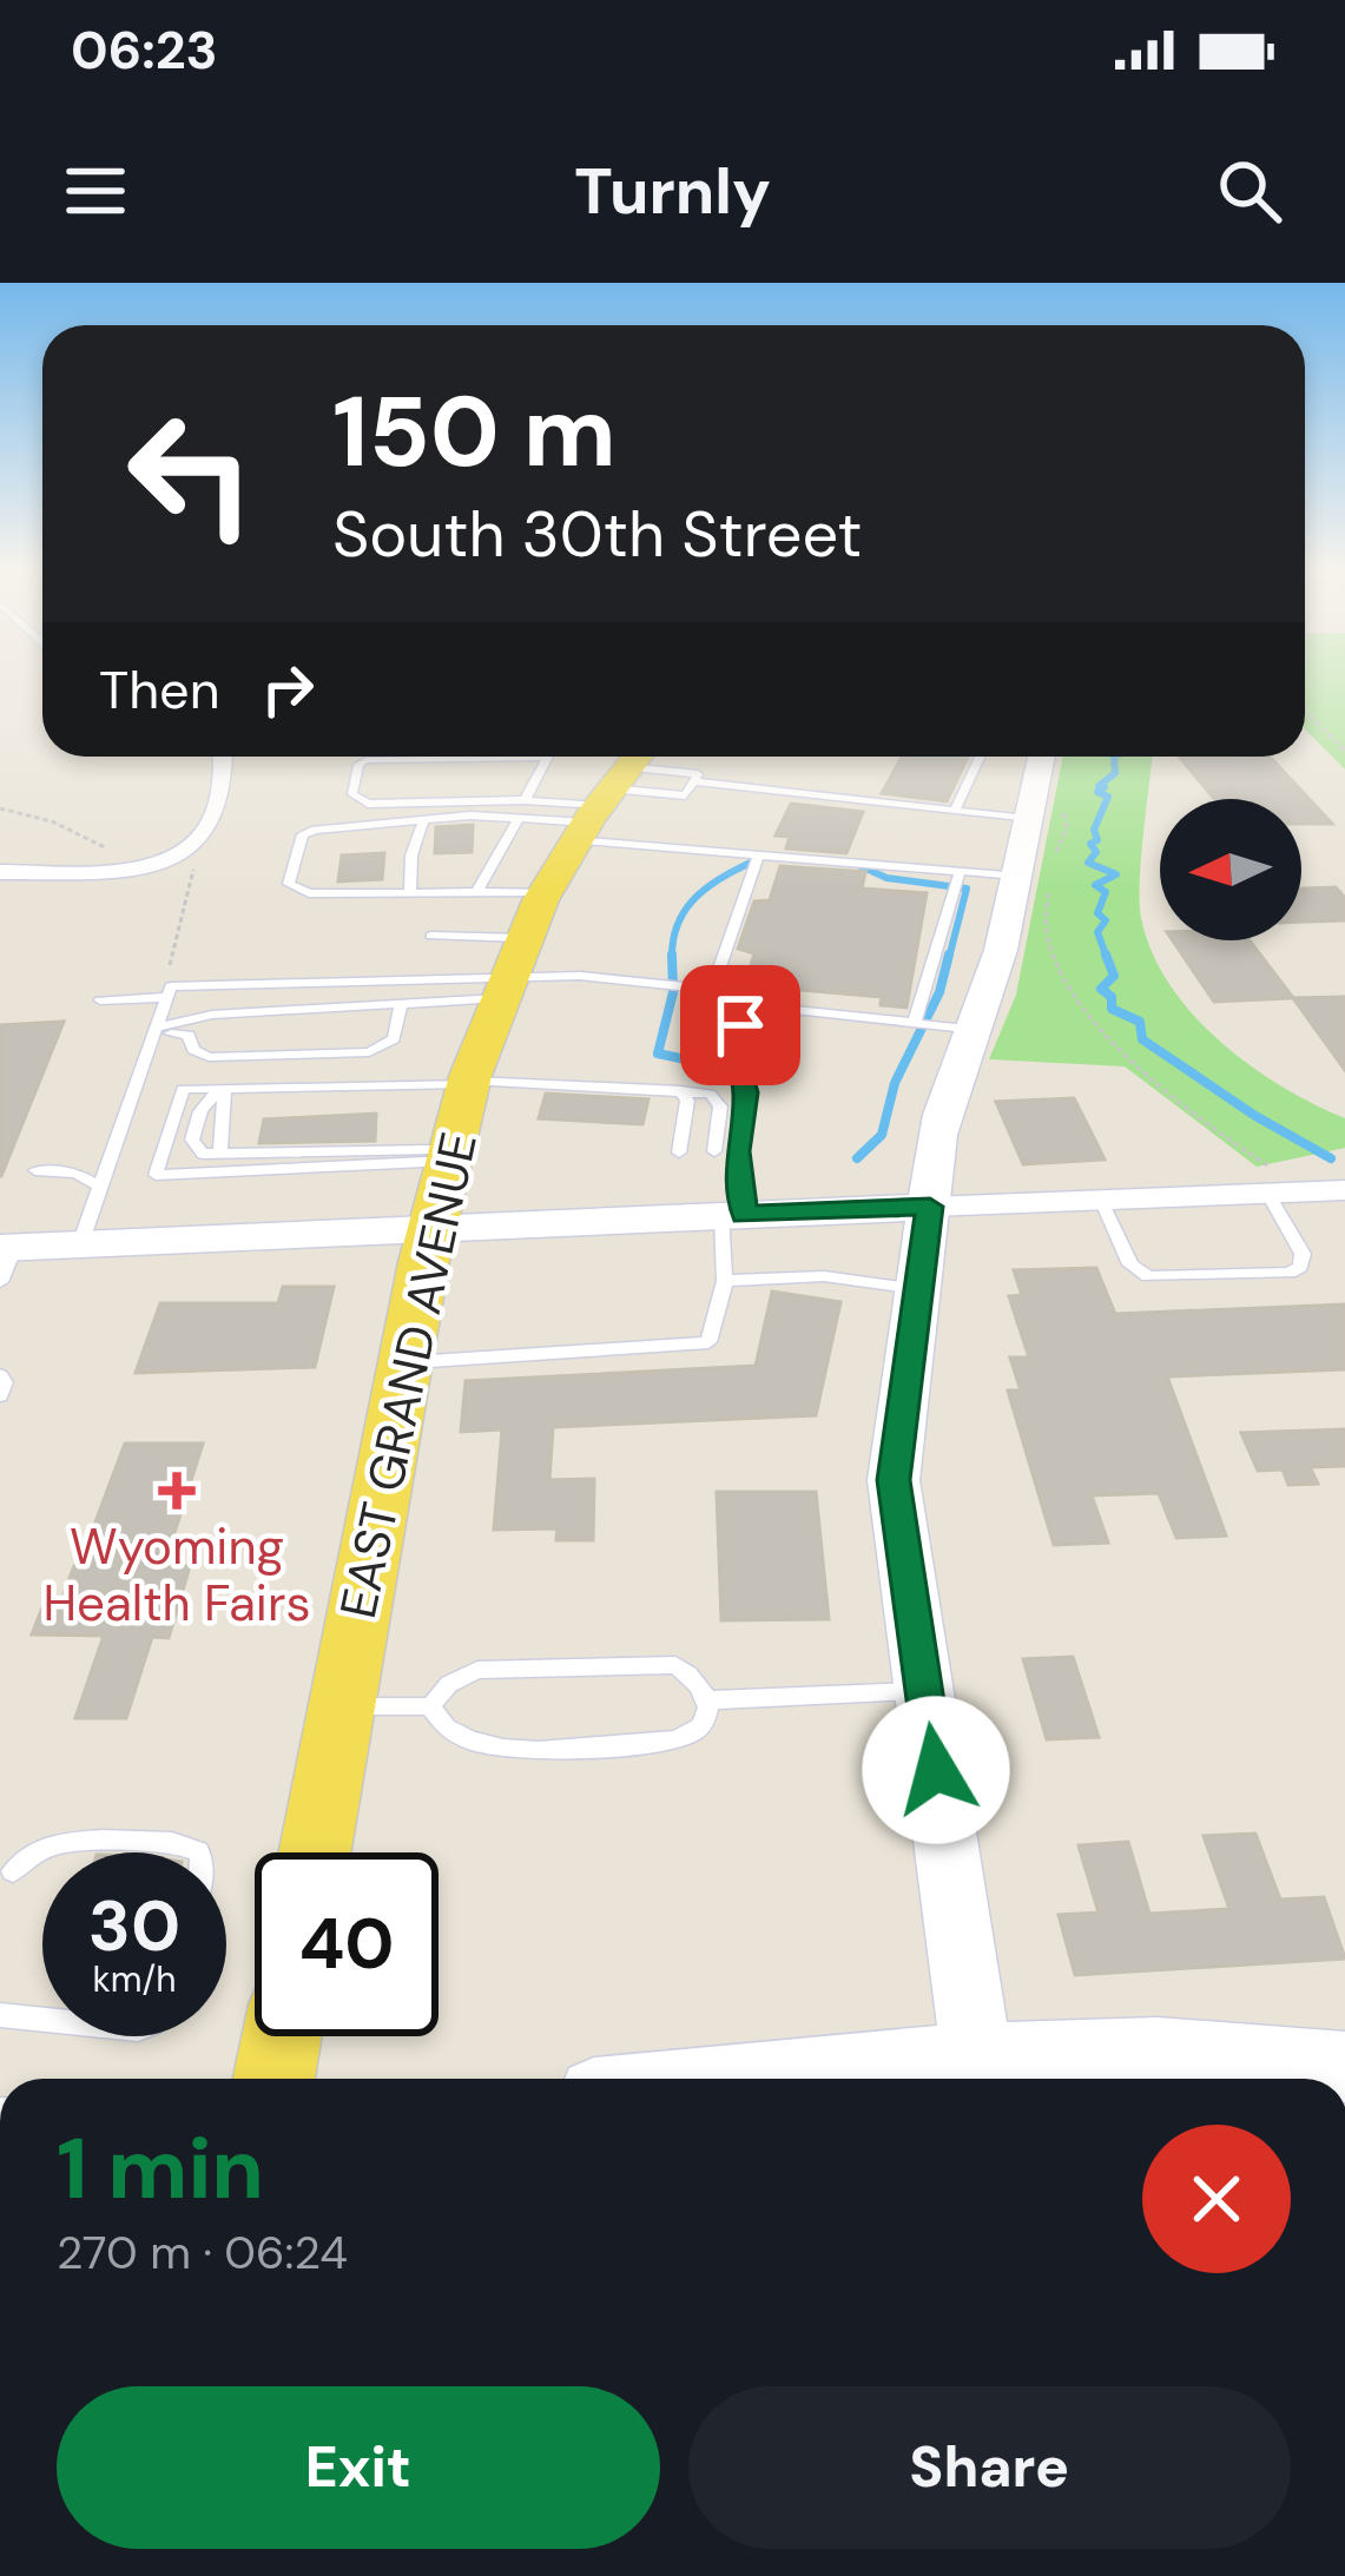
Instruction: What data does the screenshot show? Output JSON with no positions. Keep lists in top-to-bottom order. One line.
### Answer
{"streets":{"main road":["EAST GRAND AVENUE"]},"places":{"health":["Wyoming Health Fairs"]},"north":"left","page":{"status":"06:23","header":"Turnly","turn":["150 m","South 30th Street"],"then":"Then","speed":"30 km/h","limit":"40","heading":["1 min","270 m · 06:24"],"buttons":["Exit","Share"]}}
